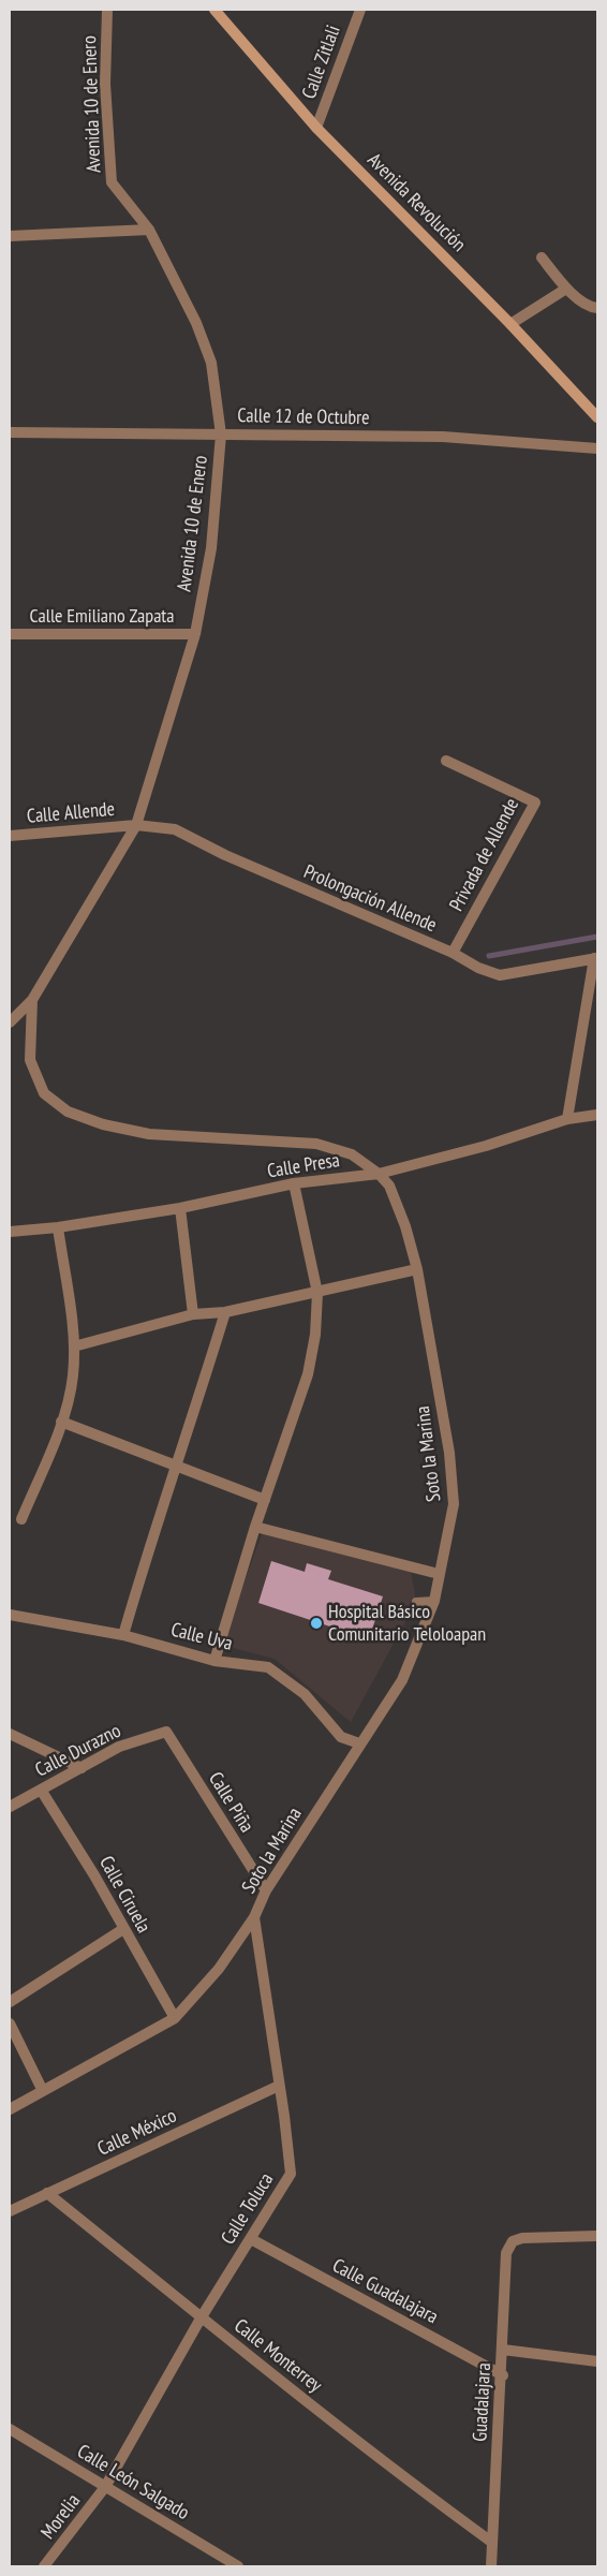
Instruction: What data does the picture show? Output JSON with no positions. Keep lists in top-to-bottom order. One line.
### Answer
{"streets":{"street":["Calle Zitlali","Avenida 10 de Enero","Avenida Revolución","Calle 12 de Octubre","Calle Emiliano Zapata","Calle Allende","Privada de Allende","Prolongación Allende","Calle Presa","Soto la Marina","Calle Uva","Calle Durazno","Calle Piña","Calle Ciruela","Calle México","Calle Toluca","Calle Guadalajara","Calle Monterrey","Guadalajara","Calle León Salgado","Morelia"]},"crossings":[["Calle Zitlali","Avenida Revolución"],["Avenida 10 de Enero","Calle 12 de Octubre"],["Avenida 10 de Enero","Calle Emiliano Zapata"],["Avenida 10 de Enero","Calle Allende"],["Avenida 10 de Enero","Prolongación Allende"],["Avenida 10 de Enero","Soto la Marina"],["Calle Allende","Prolongación Allende"],["Privada de Allende","Prolongación Allende"],["Calle Presa","Soto la Marina"],["Soto la Marina","Calle Uva"],["Soto la Marina","Calle Piña"],["Soto la Marina","Calle Ciruela"],["Soto la Marina","Calle Toluca"],["Calle Durazno","Calle Piña"],["Calle Durazno","Calle Ciruela"],["Calle México","Calle Toluca"],["Calle México","Calle Monterrey"],["Calle Toluca","Calle Guadalajara"],["Calle Toluca","Calle Monterrey"],["Calle Toluca","Calle León Salgado"],["Calle Toluca","Morelia"],["Calle Guadalajara","Guadalajara"],["Calle Monterrey","Guadalajara"],["Calle León Salgado","Morelia"]],"places":["Hospital Básico Comunitario Teloloapan"]}
